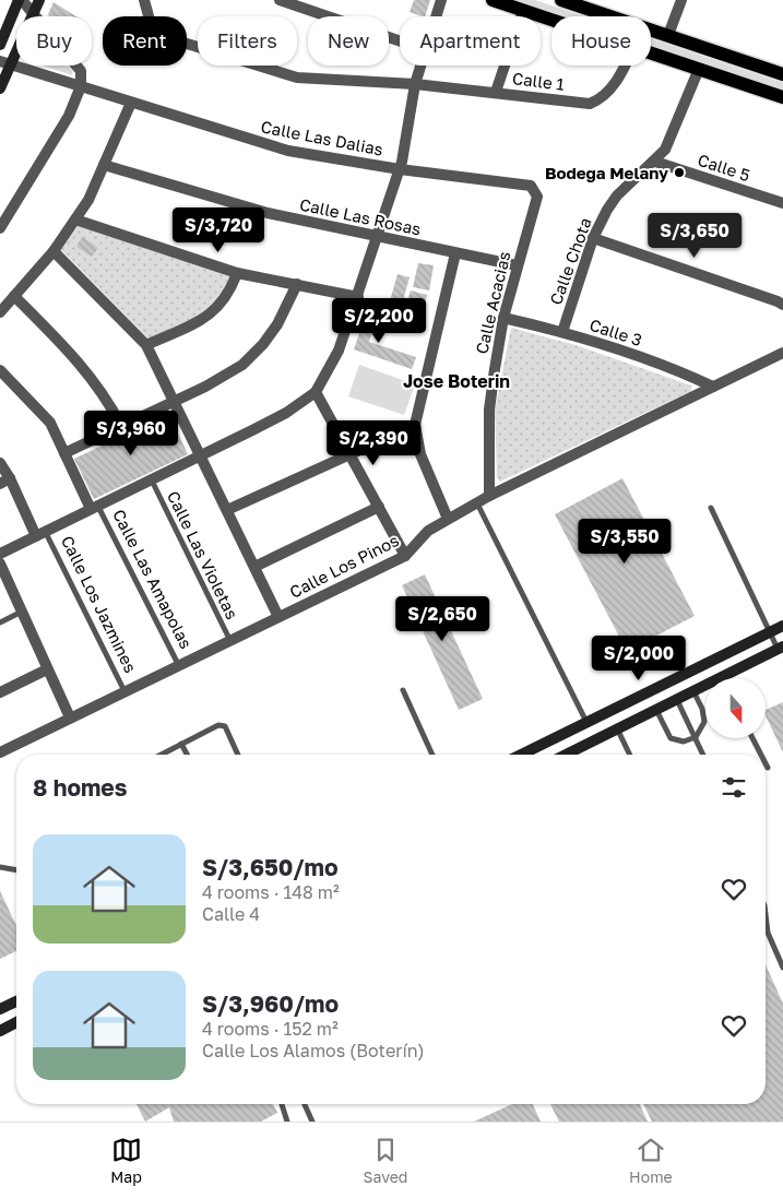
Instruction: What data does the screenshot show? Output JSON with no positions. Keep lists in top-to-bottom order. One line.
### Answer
{"streets":{"street":["Calle 1","Calle Las Dalias","Calle 5","Calle Las Rosas","Calle Chota","Calle Acacias","Calle 3","Calle Los Pinos","Calle Las Amapolas","Calle Los Jazmines"],"lane":["Calle Las Violetas"]},"crossings":[["Calle Las Dalias","Calle Acacias"],["Calle 5","Calle Chota"],["Calle Las Rosas","Calle Acacias"],["Calle Chota","Calle 3"],["Calle Acacias","Calle 3"],["Calle Acacias","Calle Los Pinos"],["Calle 3","Calle Los Pinos"],["Calle Las Violetas","Calle Los Pinos"],["Calle Los Pinos","Calle Las Amapolas"],["Calle Los Pinos","Calle Los Jazmines"]],"districts":["Jose Boterin"],"places":["Bodega Melany"],"north":"bottom","page":{"chip":["Buy","Rent","Filters","New","Apartment","House"],"price":["S/3,720","S/3,650","S/2,200","S/3,960","S/2,390","S/3,550","S/2,650","S/2,000"],"heading":"8 homes","list":[{"name":"S/3,650/mo","note":"4 rooms · 148 m² · Calle 4"},{"name":"S/3,960/mo","note":"4 rooms · 152 m² · Calle Los Alamos (Boterín)"}],"tabs":["Map","Saved","Home"]}}
